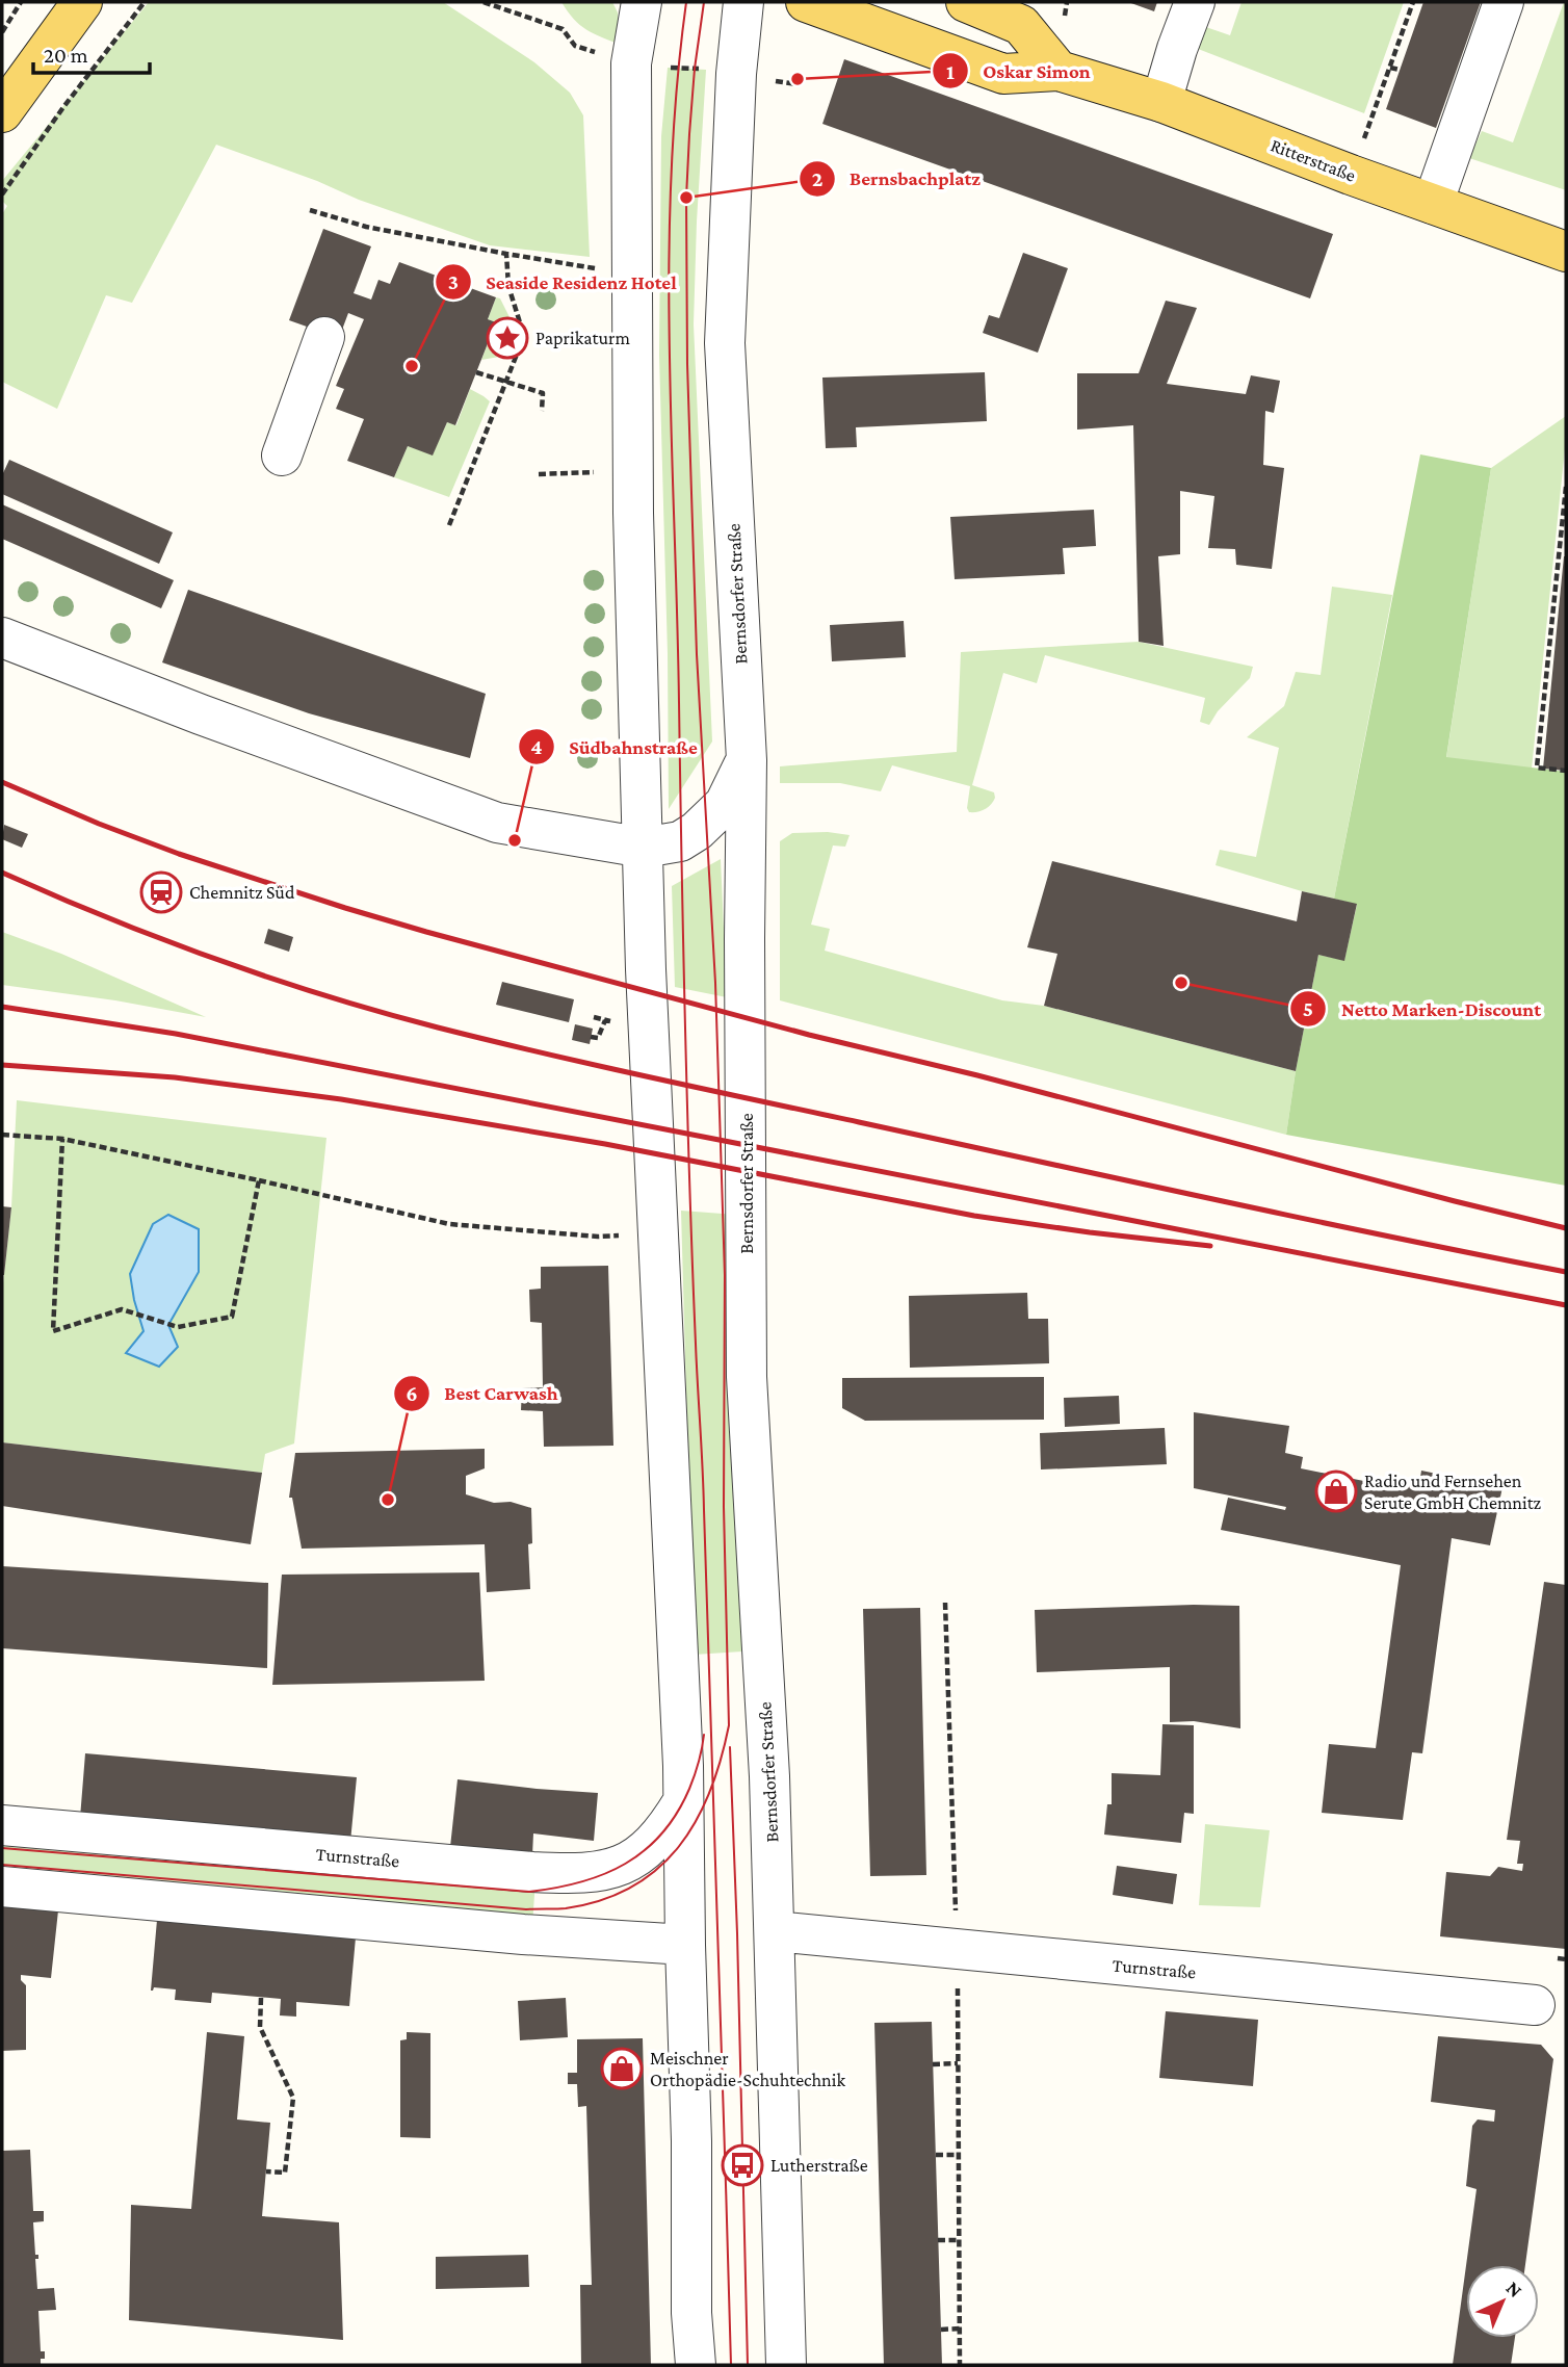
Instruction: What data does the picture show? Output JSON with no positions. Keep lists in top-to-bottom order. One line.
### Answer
{"streets":{"main road":["Ritterstraße"],"street":["Bernsdorfer Straße","Turnstraße"]},"crossings":[["Bernsdorfer Straße","Turnstraße"]],"places":{"other":["Oskar Simon","Bernsbachplatz","Seaside Residenz Hotel","Südbahnstraße","Netto Marken-Discount","Best Carwash"],"place":["Paprikaturm"],"station":["Chemnitz Süd"],"shop":["Radio und Fernsehen Serute GmbH Chemnitz","Meischner Orthopädie-Schuhtechnik"],"bus stop":["Lutherstraße"]},"scale_bar":"20 m","north":"top right"}
